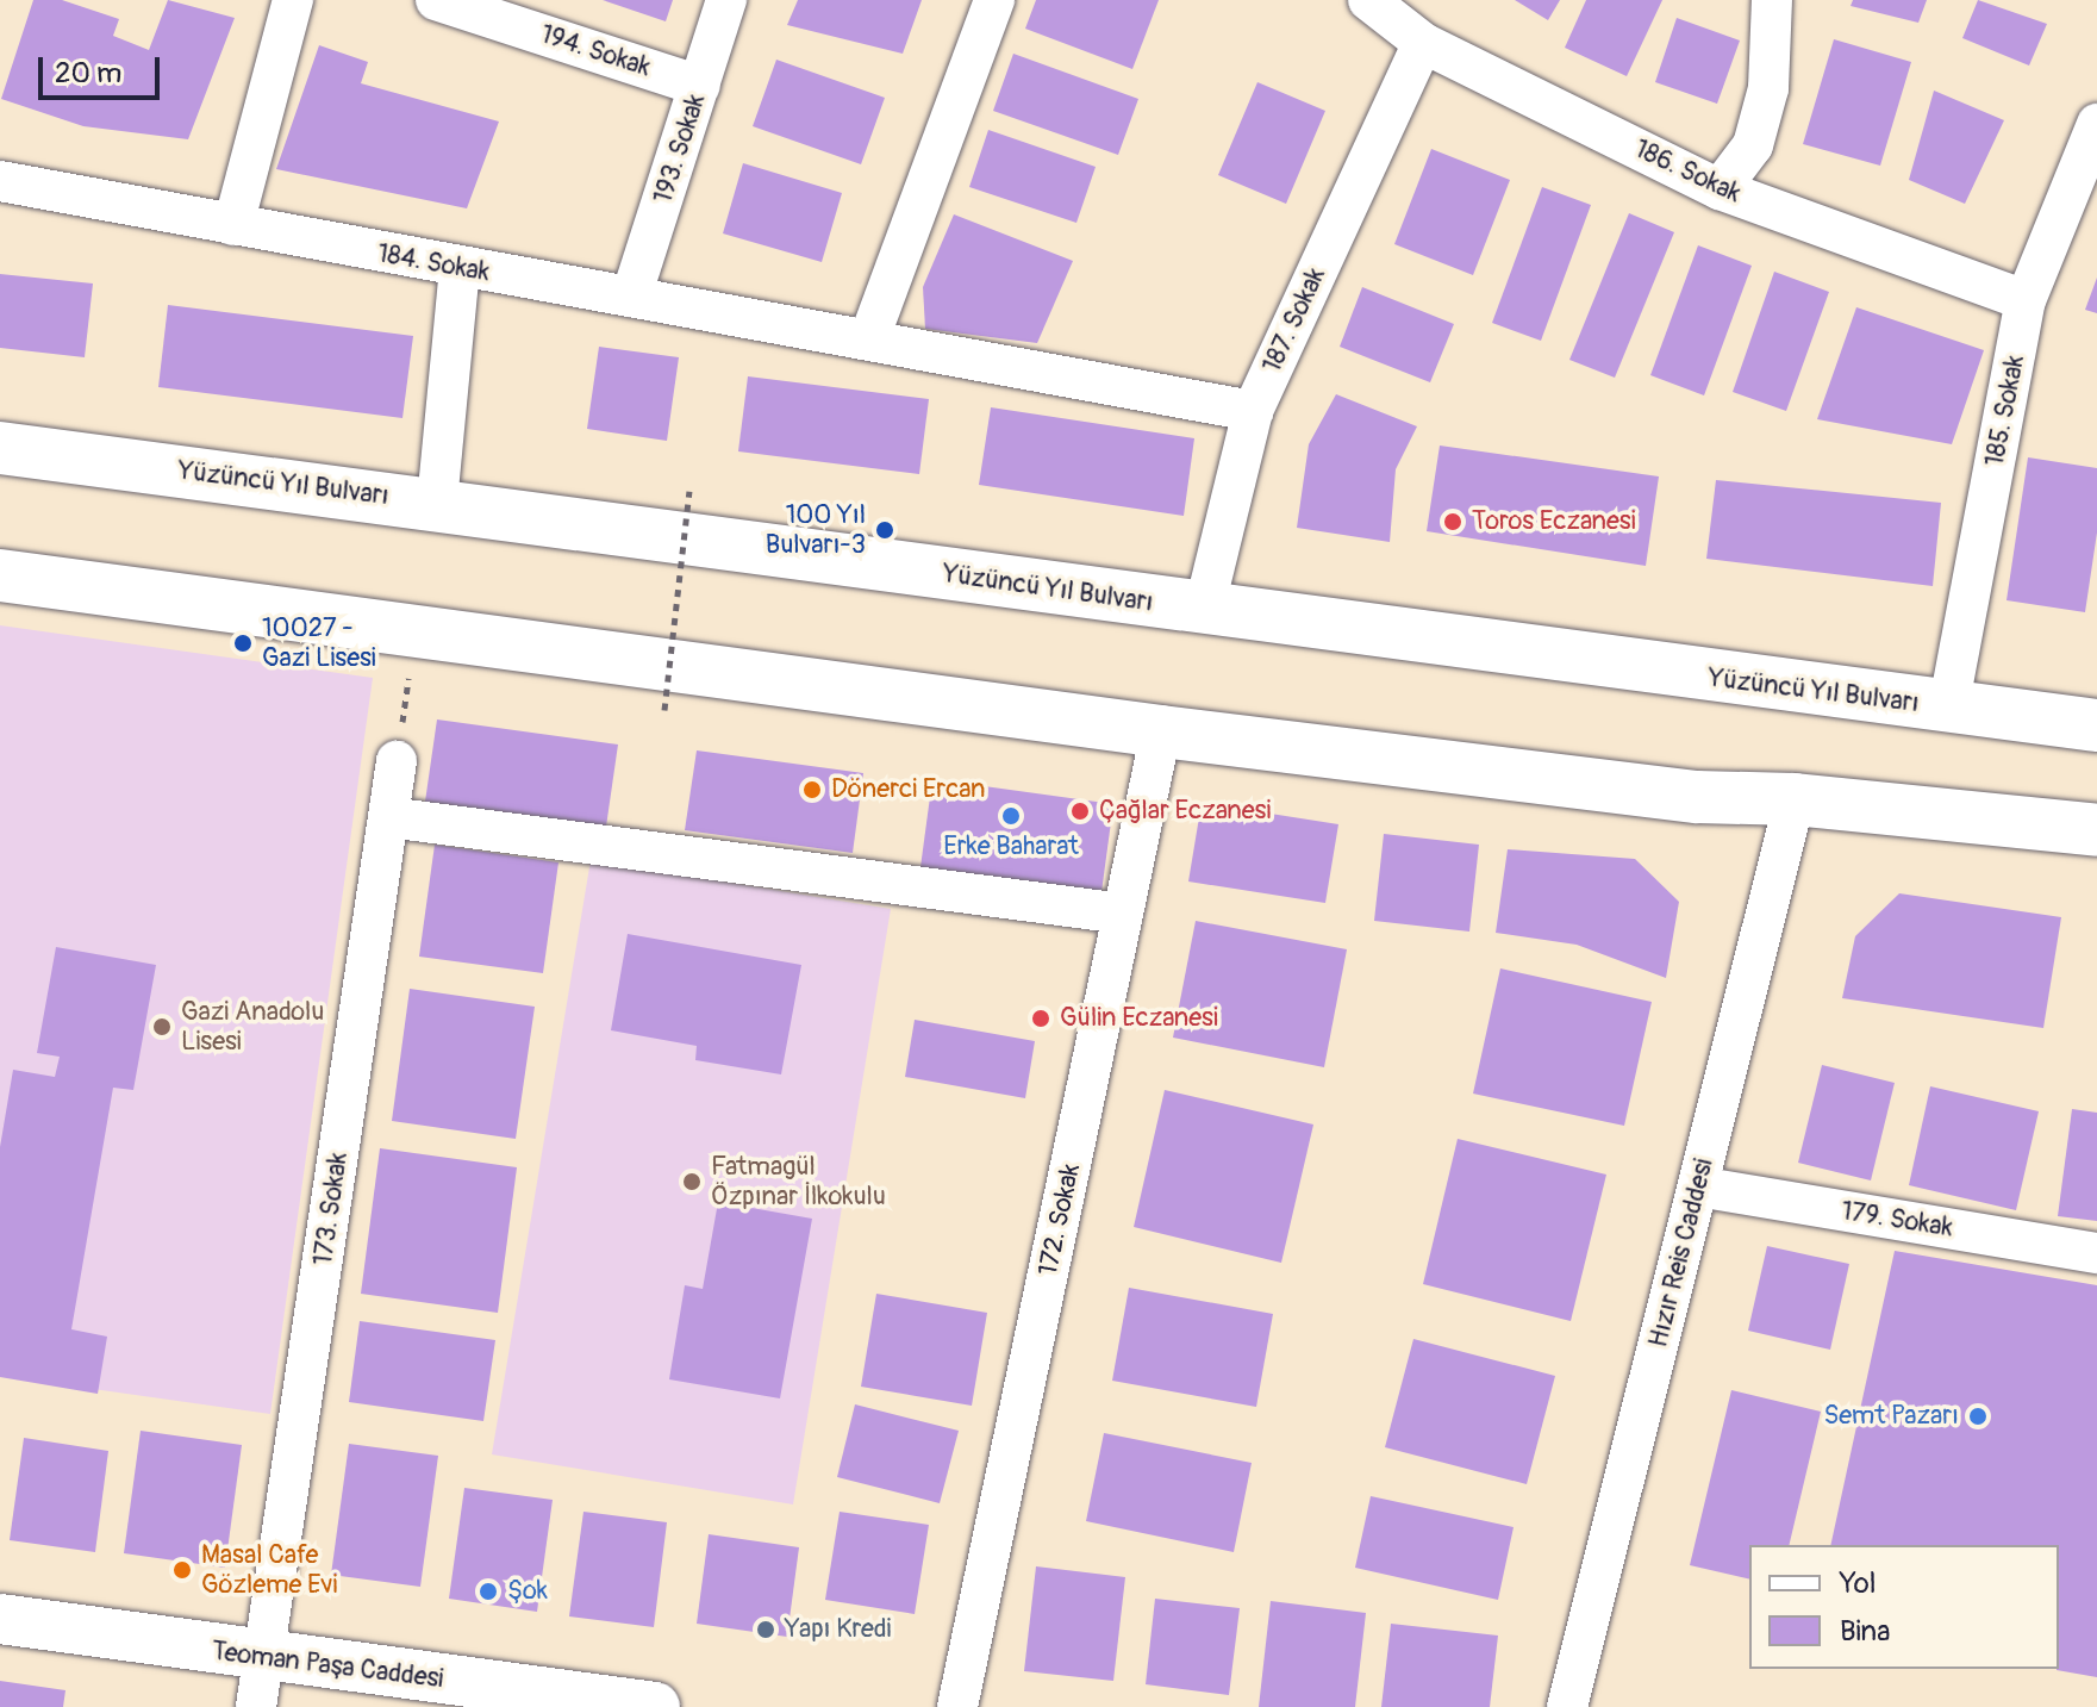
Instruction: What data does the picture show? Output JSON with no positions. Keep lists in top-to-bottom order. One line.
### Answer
{"streets":{"main road":["Yüzüncü Yıl Bulvarı"],"street":["194. Sokak","193. Sokak","186. Sokak","184. Sokak","187. Sokak","185. Sokak","173. Sokak","172. Sokak","179. Sokak","Hızır Reis Caddesi","Teoman Paşa Caddesi"]},"crossings":[["194. Sokak","193. Sokak"],["193. Sokak","184. Sokak"],["186. Sokak","187. Sokak"],["186. Sokak","185. Sokak"],["184. Sokak","187. Sokak"],["187. Sokak","Yüzüncü Yıl Bulvarı"],["185. Sokak","Yüzüncü Yıl Bulvarı"],["173. Sokak","Teoman Paşa Caddesi"],["179. Sokak","Hızır Reis Caddesi"]],"places":["Toros Eczanesi","100 Yıl Bulvarı-3","10027 - Gazi Lisesi","Dönerci Ercan","Çağlar Eczanesi","Erke Baharat","Gülin Eczanesi","Gazi Anadolu Lisesi","Fatmagül Özpınar İlkokulu","Semt Pazarı","Masal Cafe Gözleme Evi","Şok","Yapı Kredi"],"legend":["Yol","Bina"],"scale_bar":"20 m"}
